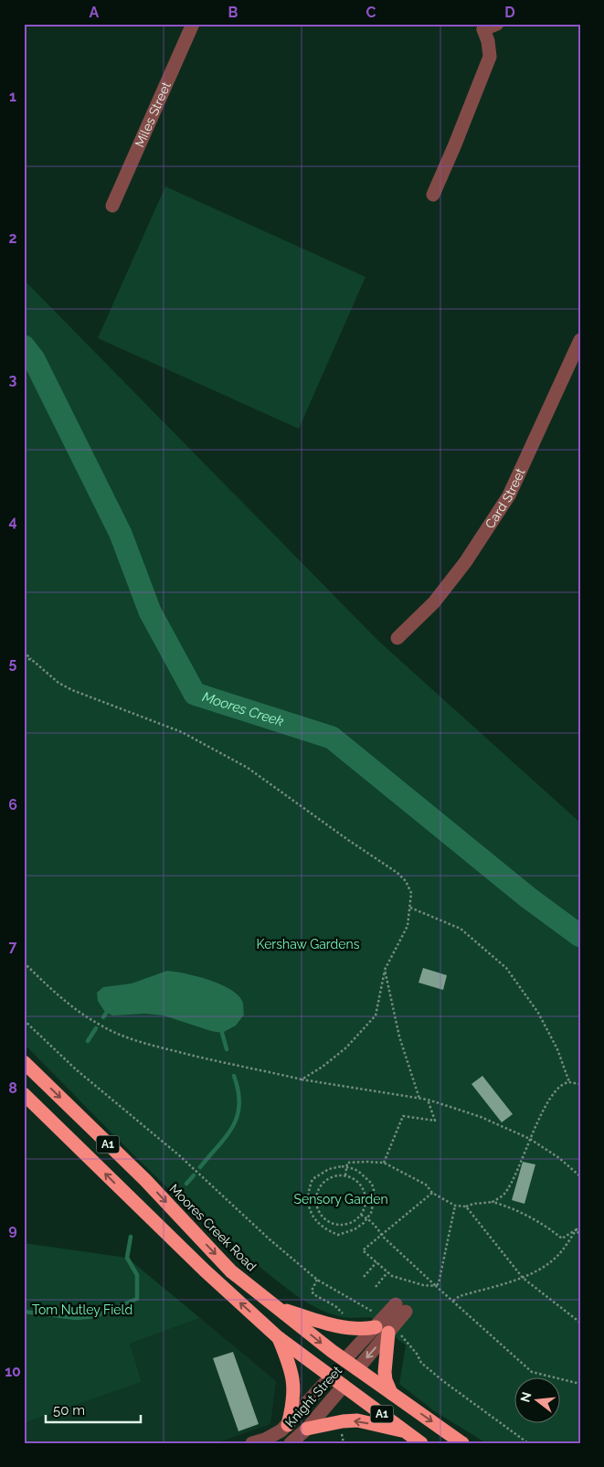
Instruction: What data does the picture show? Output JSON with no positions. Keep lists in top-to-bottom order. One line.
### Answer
{"streets":{"highway":["A1","Moores Creek Road","Knight Street"],"street":["Miles Street","Card Street"]},"crossings":[["A1","Knight Street"],["Moores Creek Road","Knight Street"]],"water":["Moores Creek"],"parks":["Kershaw Gardens","Sensory Garden","Tom Nutley Field"],"scale_bar":"50 m","north":"left","grid":{"columns":["A","B","C","D"],"rows":["1","2","3","4","5","6","7","8","9","10"]}}
